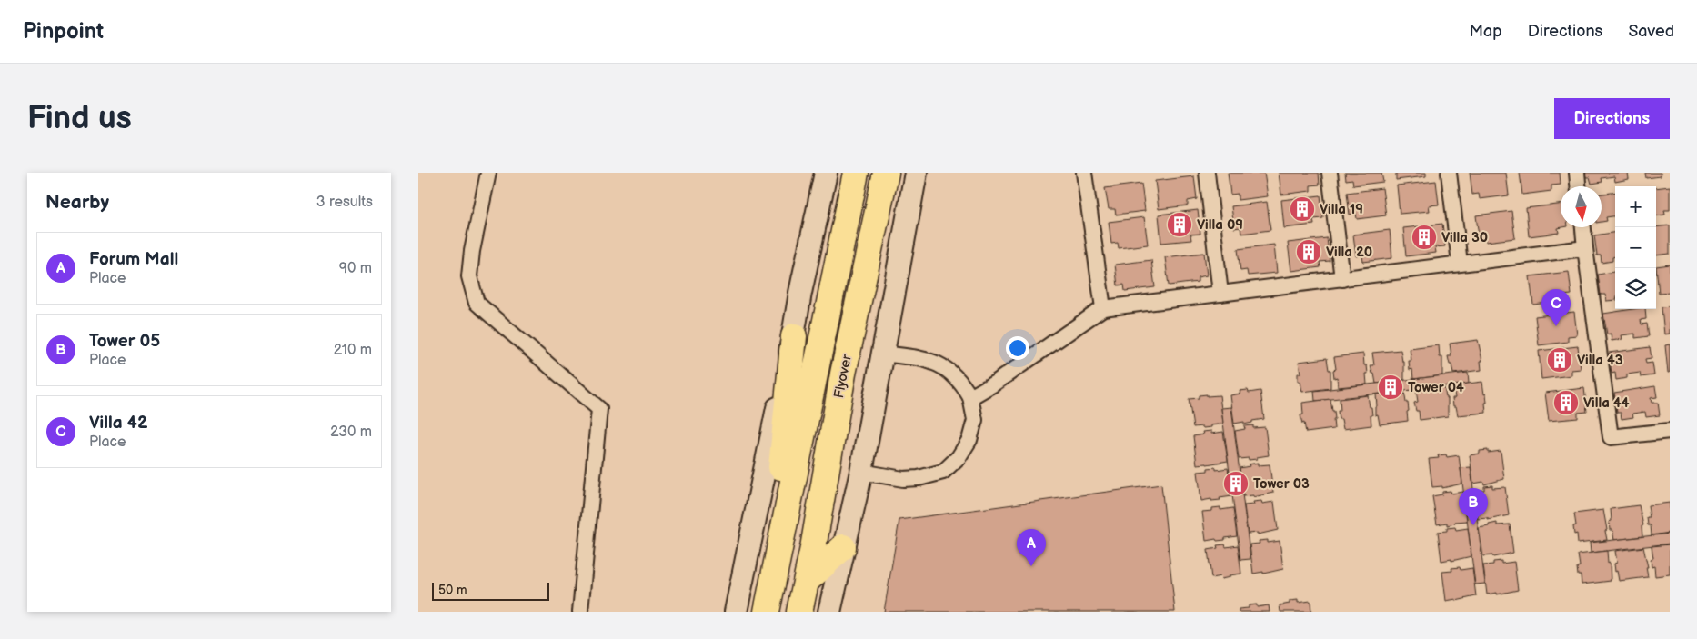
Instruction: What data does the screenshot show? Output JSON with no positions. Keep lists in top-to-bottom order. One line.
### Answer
{"streets":{"highway":["Flyover"]},"places":{"building":["Villa 19","Villa 09","Villa 30","Villa 20","Villa 43","Tower 04","Villa 44","Tower 03"]},"scale_bar":"50 m","north":"bottom","page":{"header":"Pinpoint","nav":["Map","Directions","Saved"],"buttons":"Directions","title":"Find us","heading":["Nearby","3 results"],"map_buttons":["+","−"],"list":[{"mark":"A","name":"Forum Mall","note":"Place","value":"90 m"},{"mark":"B","name":"Tower 05","note":"Place","value":"210 m"},{"mark":"C","name":"Villa 42","note":"Place","value":"230 m"}],"pins":["C","B","A"],"scale":"50 m"}}
